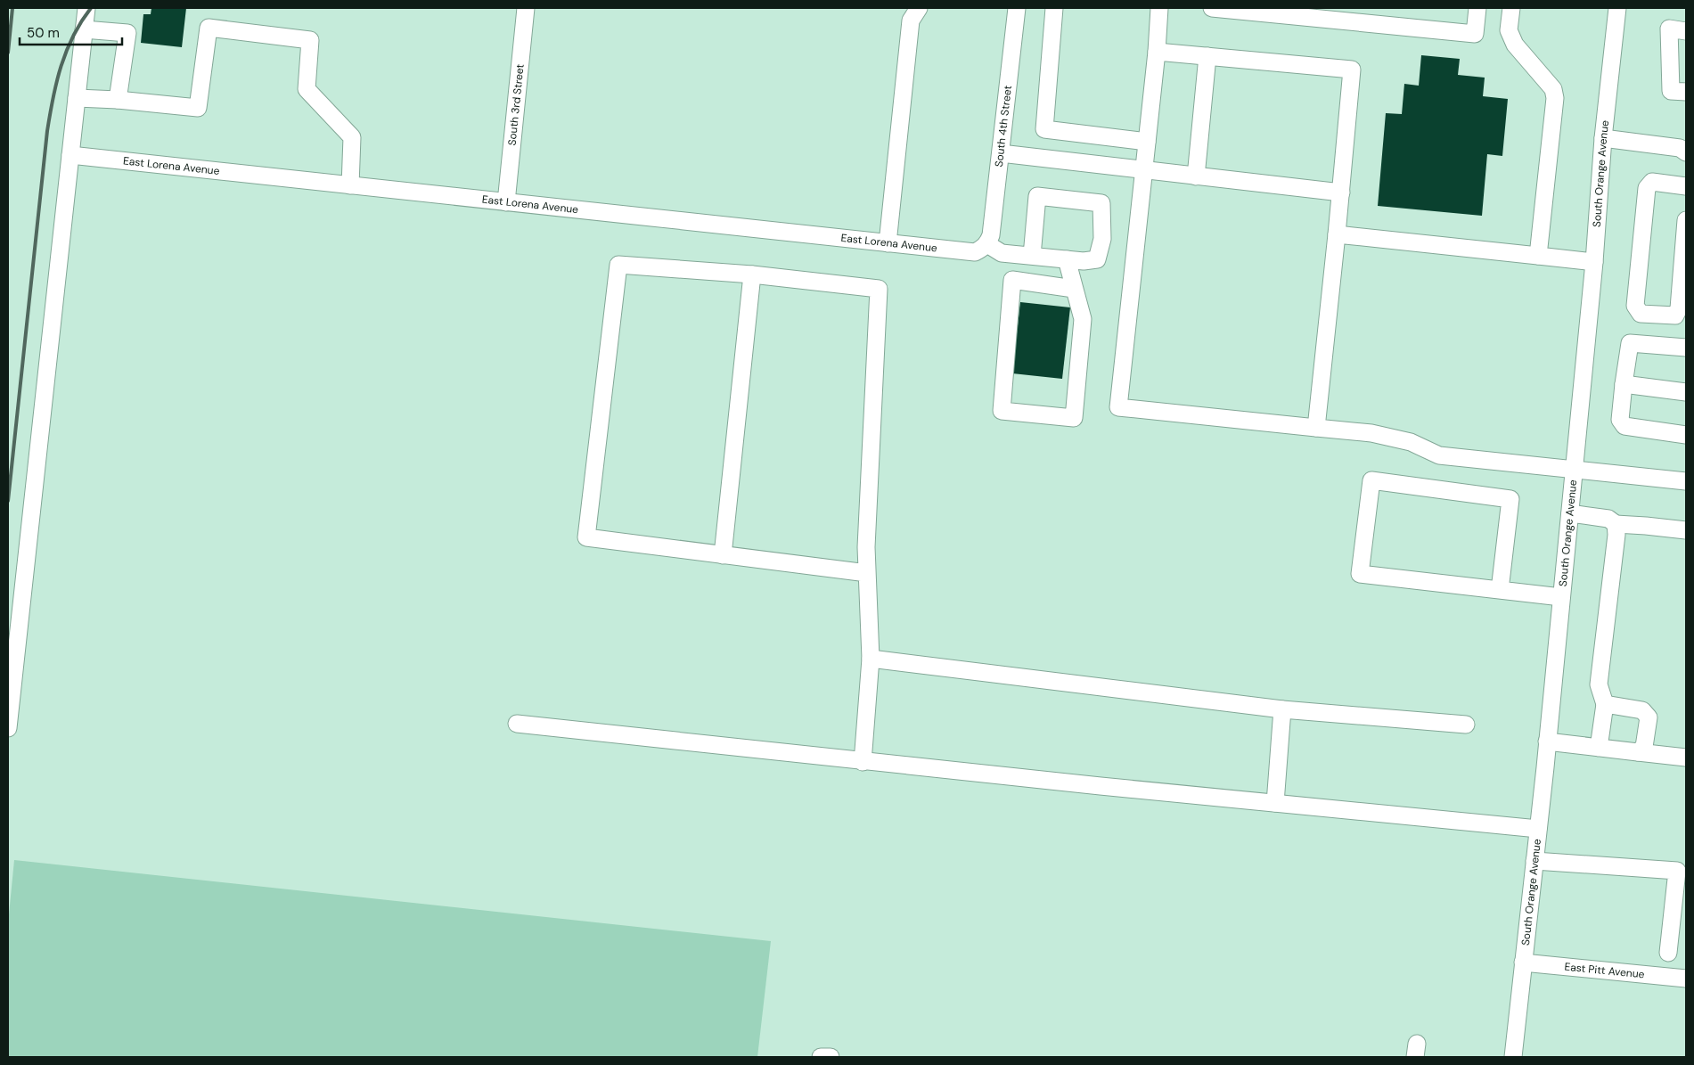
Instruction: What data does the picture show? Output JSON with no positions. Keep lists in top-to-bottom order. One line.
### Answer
{"streets":{"street":["South 3rd Street","South 4th Street","East Lorena Avenue","South Orange Avenue","East Pitt Avenue"]},"crossings":[["South 3rd Street","East Lorena Avenue"],["South 4th Street","East Lorena Avenue"],["South Orange Avenue","East Pitt Avenue"]],"scale_bar":"50 m"}
